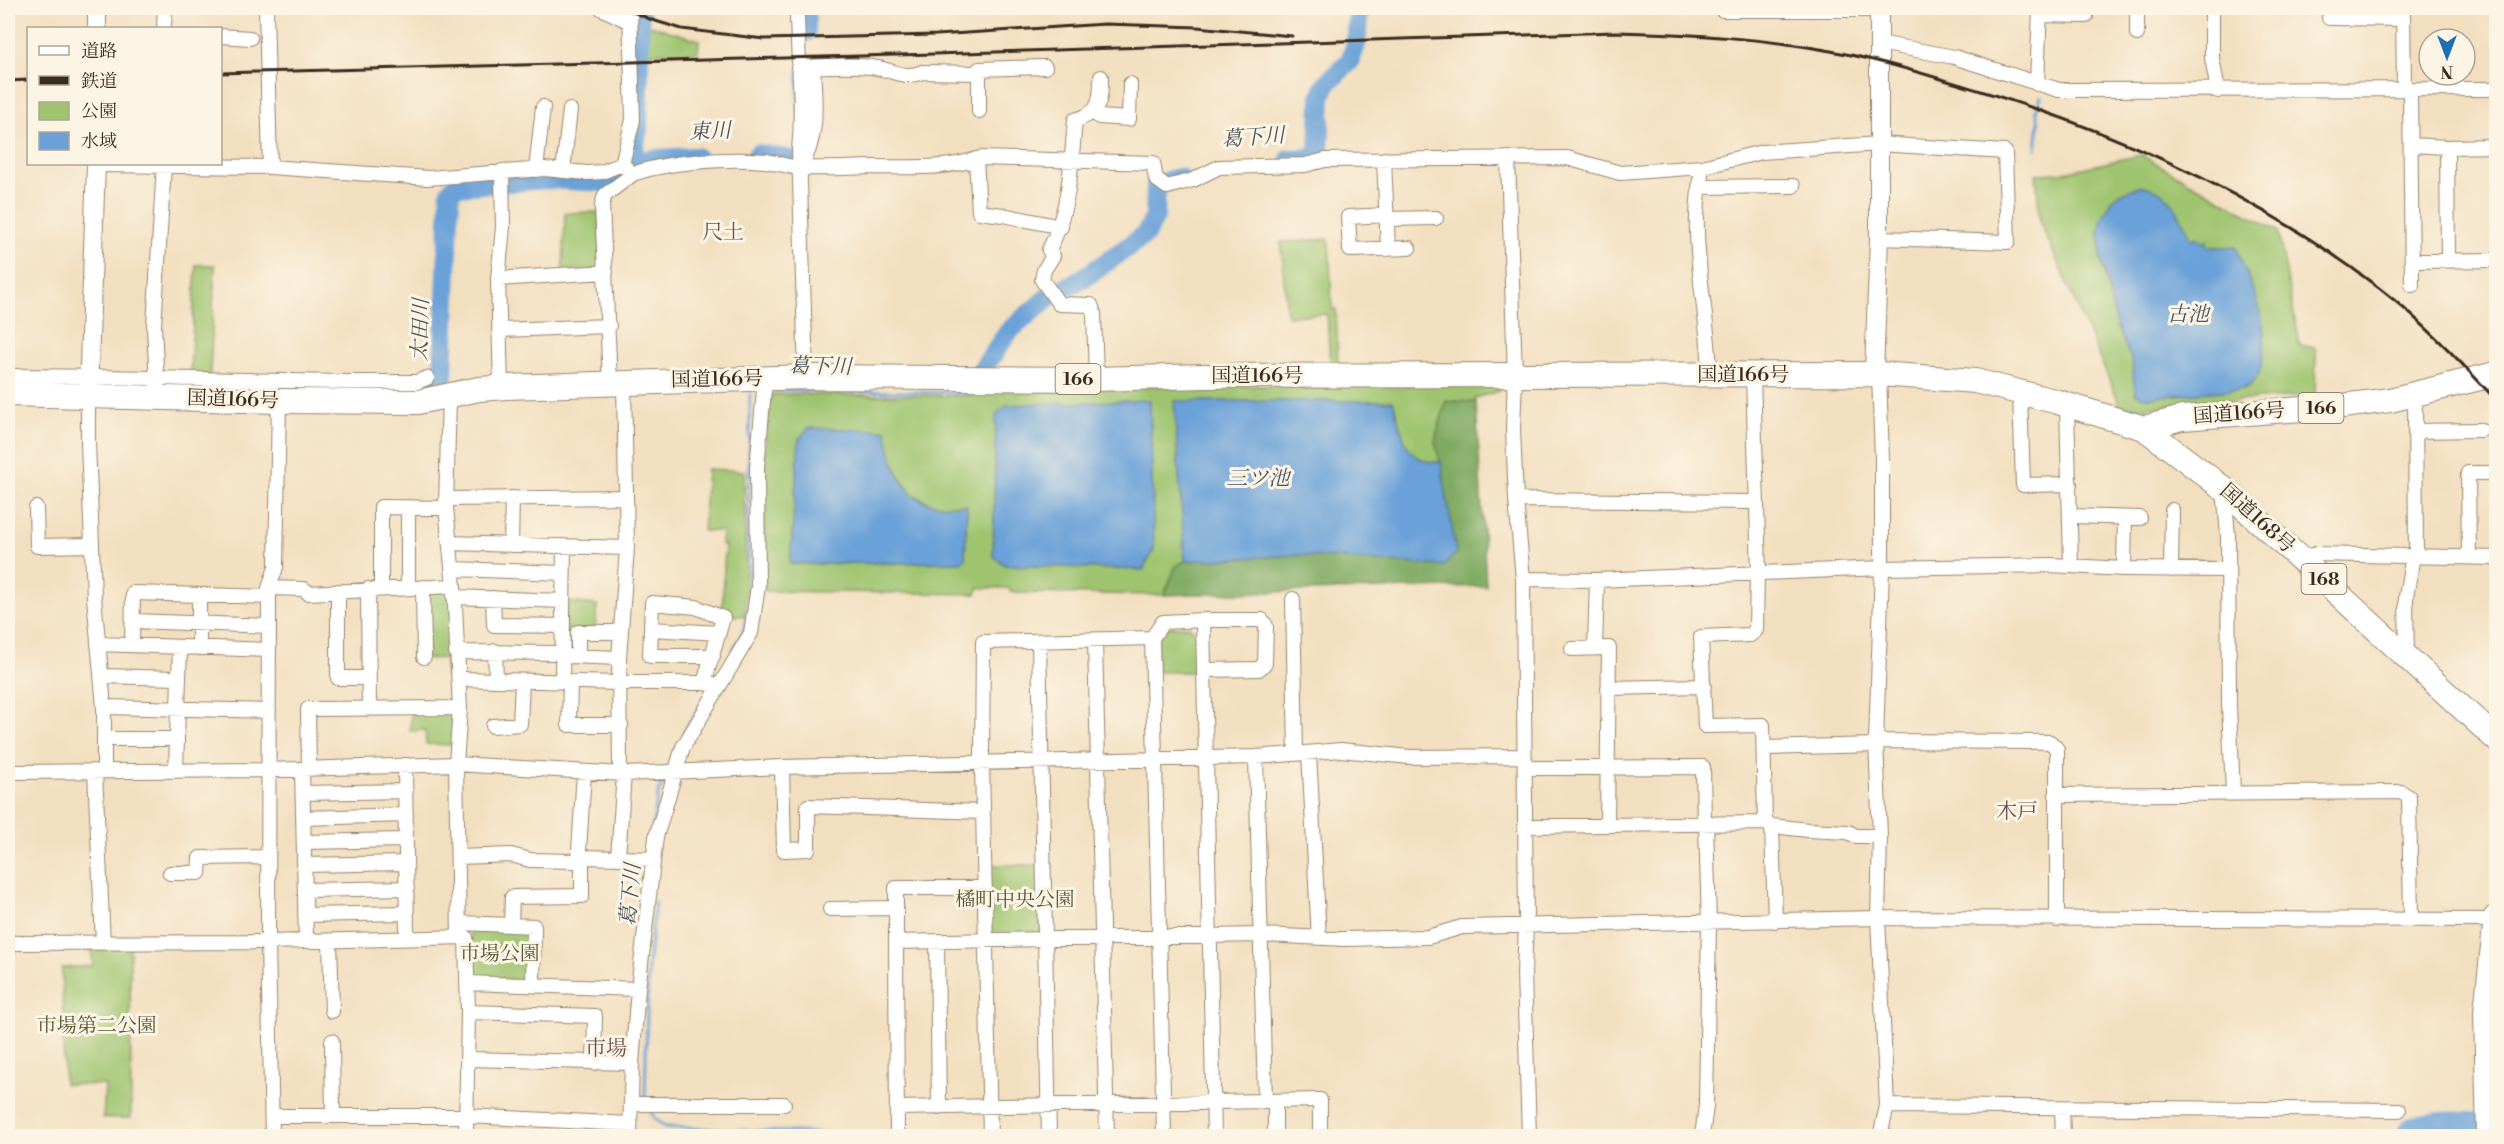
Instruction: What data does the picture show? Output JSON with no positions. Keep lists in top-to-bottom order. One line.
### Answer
{"streets":{"highway":["国道166号","166","国道168号","168"]},"crossings":[["国道166号","国道168号"]],"districts":["尺土","木戸","市場"],"water":["東川","葛下川","古池","太田川","三ツ池"],"parks":["橘町中央公園","市場公園","市場第二公園"],"legend":["道路","鉄道","公園","水域"],"north":"bottom"}
